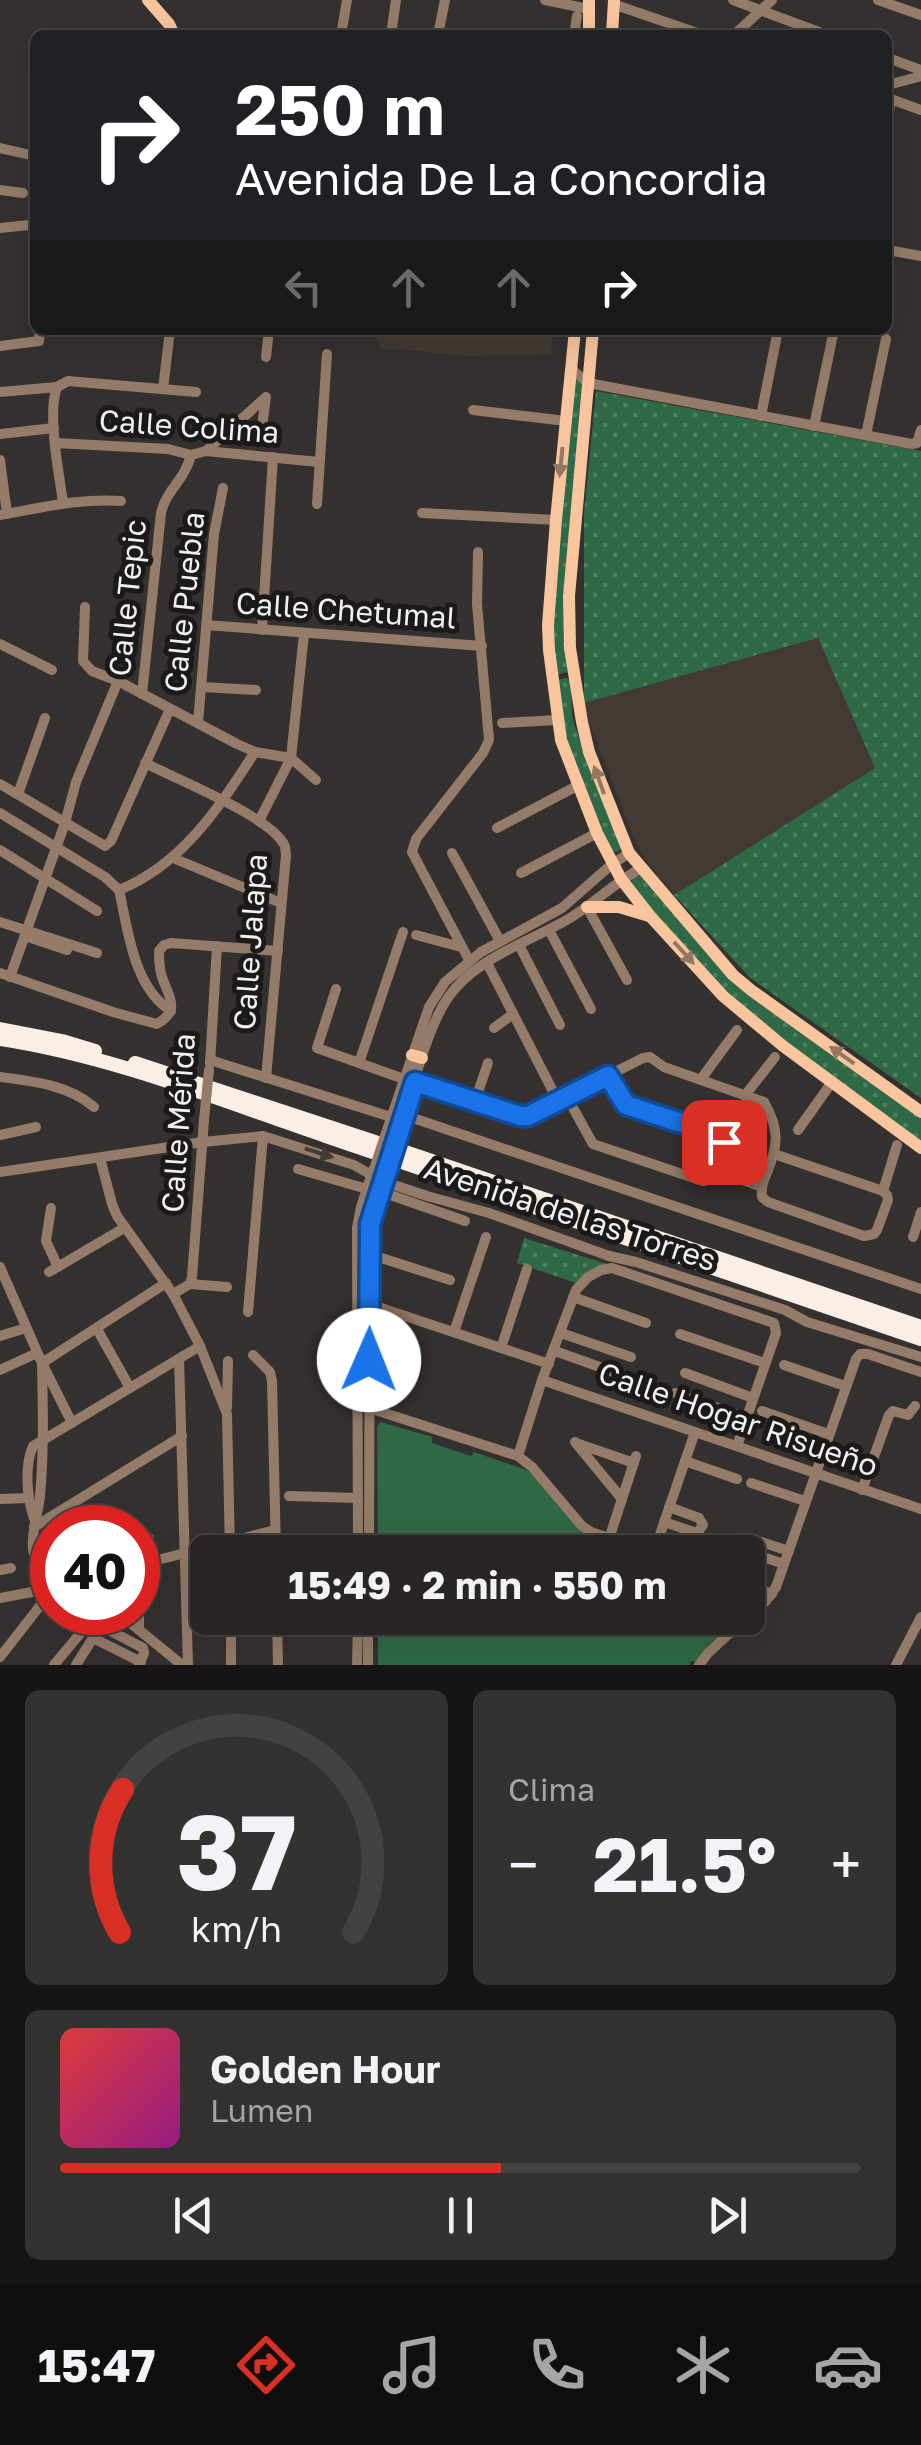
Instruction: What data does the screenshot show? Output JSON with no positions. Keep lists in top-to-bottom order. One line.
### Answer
{"streets":{"street":["Calle Colima","Calle Tepic","Calle Puebla","Calle Chetumal","Calle Jalapa","Calle Mérida","Avenida de las Torres","Calle Hogar Risueño"]},"crossings":[["Calle Colima","Calle Tepic"],["Calle Puebla","Calle Chetumal"],["Calle Mérida","Avenida de las Torres"]],"page":{"turn":["250 m","Avenida De La Concordia"],"limit":"40","trip":"15:49 · 2 min · 550 m","tile":"Clima","heat":["−","21.5°","+"],"song":["Golden Hour","Lumen"],"tabs":"15:47","gauge":["37","km/h"]}}
